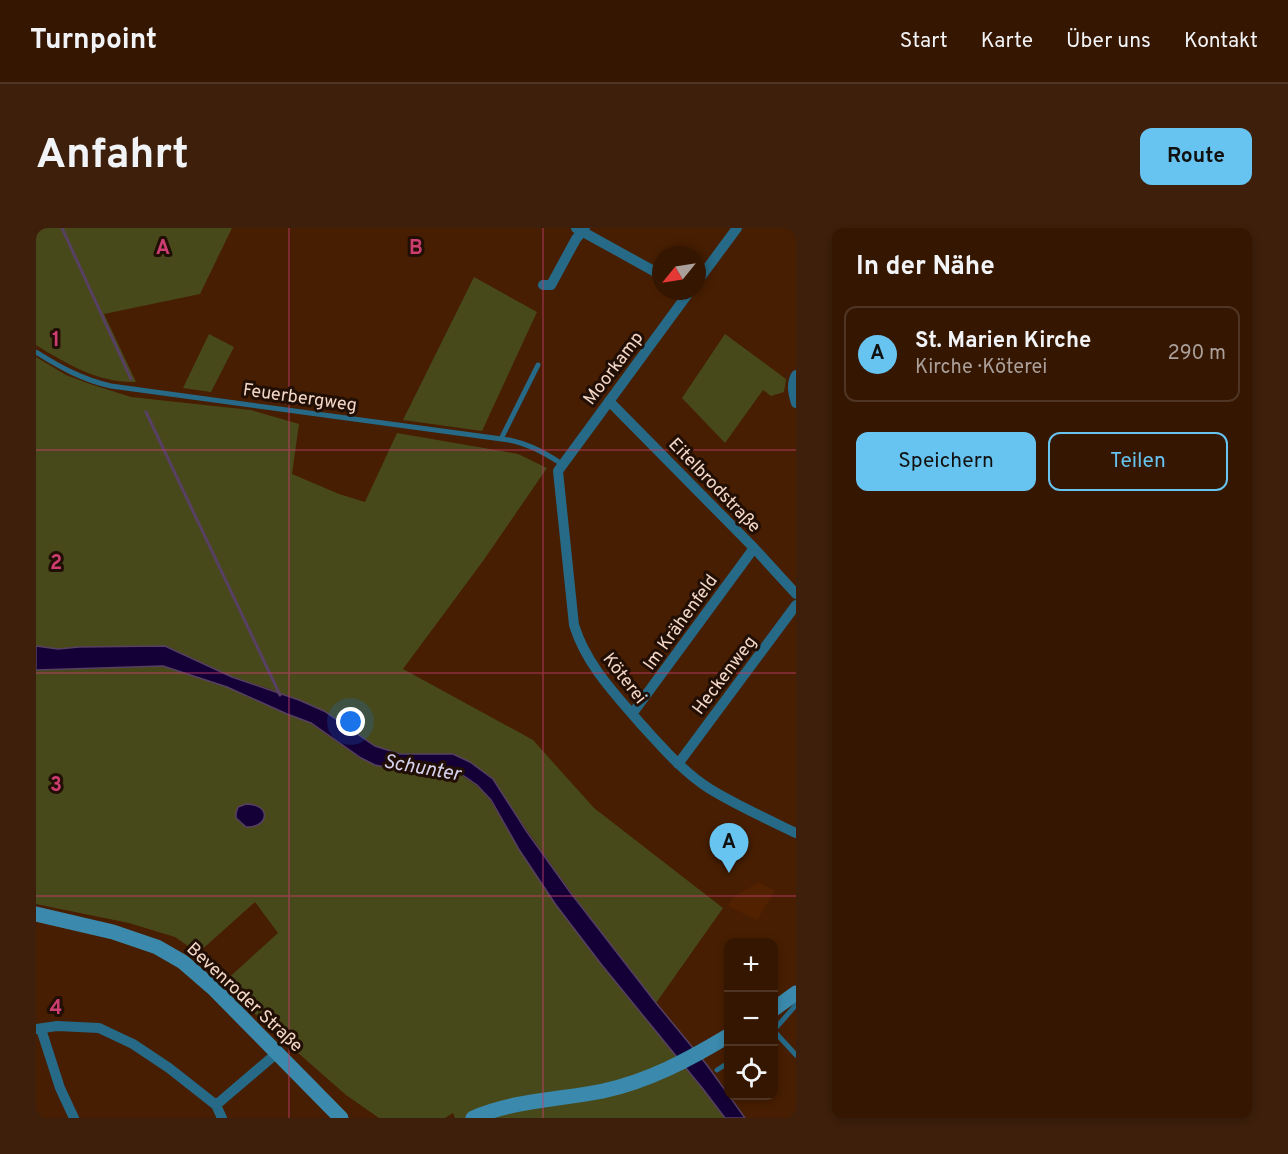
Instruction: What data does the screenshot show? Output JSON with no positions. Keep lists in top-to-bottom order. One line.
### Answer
{"streets":{"main road":["Bevenroder Straße"],"street":["Moorkamp","Eitelbrodstraße","Im Krähenfeld","Heckenweg","Köterei"],"lane":["Feuerbergweg"]},"crossings":[["Moorkamp","Feuerbergweg"],["Moorkamp","Eitelbrodstraße"],["Moorkamp","Köterei"],["Feuerbergweg","Köterei"],["Eitelbrodstraße","Im Krähenfeld"],["Im Krähenfeld","Köterei"],["Heckenweg","Köterei"]],"water":["Schunter"],"north":"bottom left","page":{"header":"Turnpoint","nav":["Start","Karte","Über uns","Kontakt"],"buttons":["Route",["Speichern","Teilen"]],"title":"Anfahrt","heading":"In der Nähe","list":[{"mark":"A","name":"St. Marien Kirche","note":"Kirche · Köterei","value":"290 m"}],"pins":"A","map_buttons":["+","−"]},"grid":{"columns":["A","B"],"rows":["1","2","3","4"]}}
